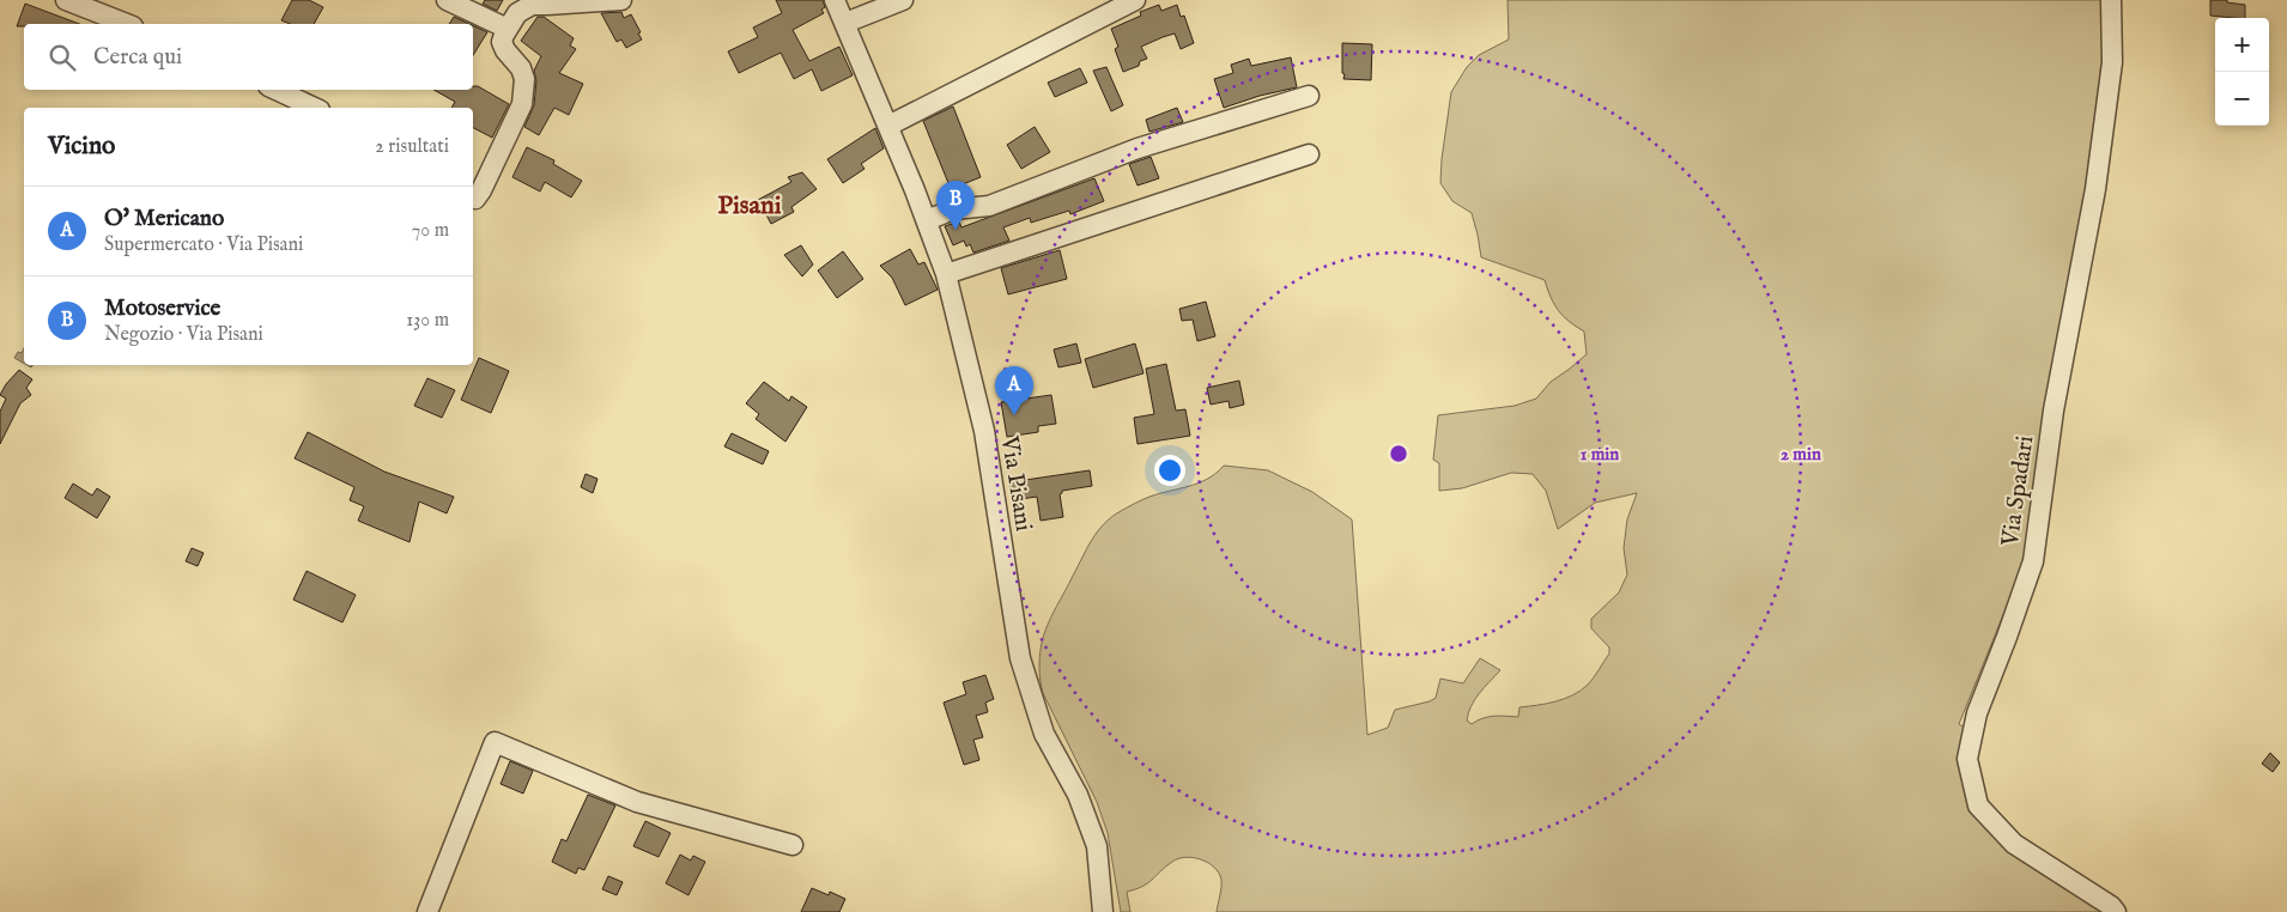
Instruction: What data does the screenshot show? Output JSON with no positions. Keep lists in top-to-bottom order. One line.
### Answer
{"streets":{"street":["Via Pisani","Via Spadari"]},"districts":["Pisani"],"page":{"map_buttons":["+","−"],"search":"Cerca qui","heading":["Vicino","2 risultati"],"pins":["B","A"],"list":[{"mark":"A","name":"O' Mericano","note":"Supermercato · Via Pisani","value":"70 m"},{"mark":"B","name":"Motoservice","note":"Negozio · Via Pisani","value":"130 m"}]},"rings":["1 min","2 min"]}
